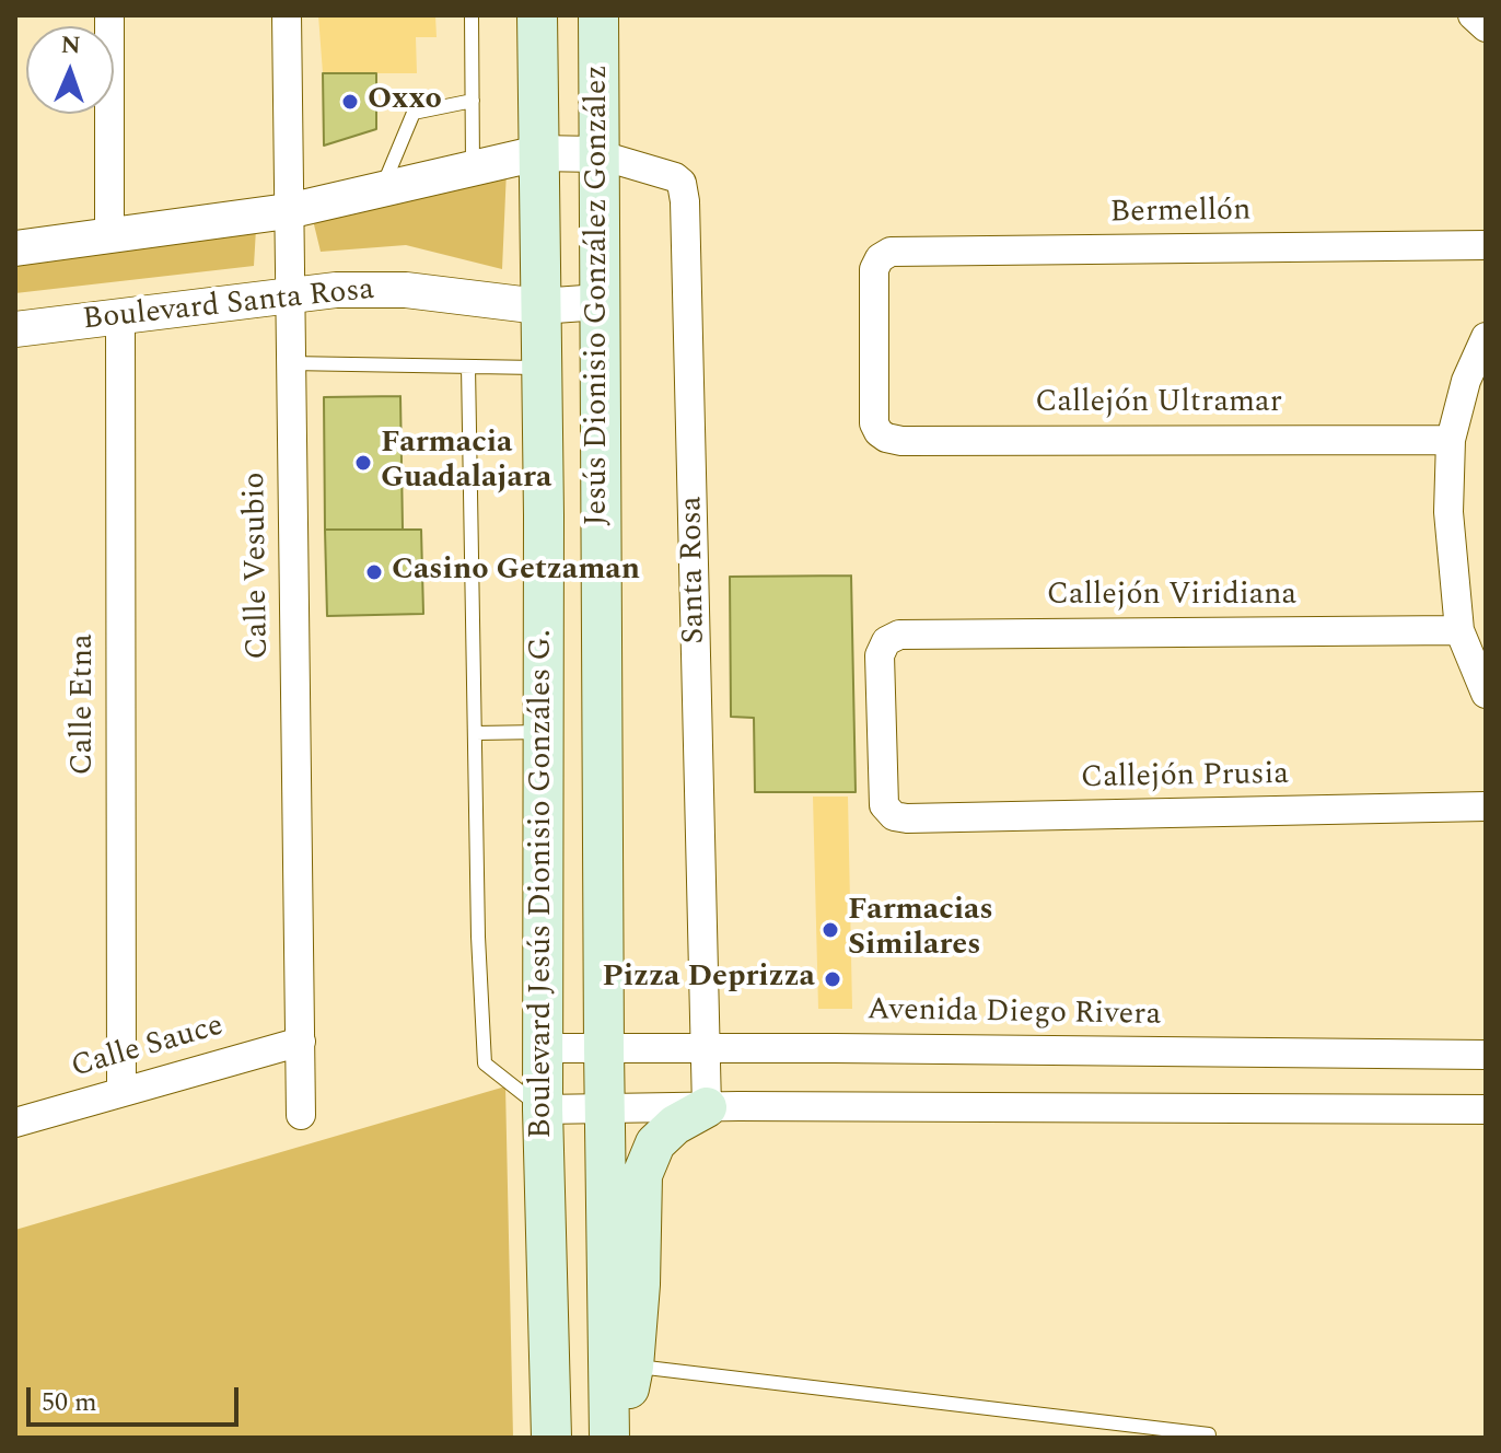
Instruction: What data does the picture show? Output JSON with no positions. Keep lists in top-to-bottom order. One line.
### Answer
{"streets":{"main road":["Jesús Dionisio González González","Boulevard Jesús Dionisio Gonzáles G."],"street":["Bermellón","Boulevard Santa Rosa","Callejón Ultramar","Calle Vesubio","Santa Rosa","Callejón Viridiana","Calle Etna","Callejón Prusia","Avenida Diego Rivera","Calle Sauce"]},"crossings":[["Bermellón","Callejón Ultramar"],["Jesús Dionisio González González","Boulevard Santa Rosa"],["Jesús Dionisio González González","Santa Rosa"],["Jesús Dionisio González González","Boulevard Jesús Dionisio Gonzáles G."],["Jesús Dionisio González González","Avenida Diego Rivera"],["Boulevard Santa Rosa","Calle Vesubio"],["Boulevard Santa Rosa","Calle Etna"],["Boulevard Santa Rosa","Boulevard Jesús Dionisio Gonzáles G."],["Calle Vesubio","Calle Sauce"],["Santa Rosa","Boulevard Jesús Dionisio Gonzáles G."],["Santa Rosa","Avenida Diego Rivera"],["Callejón Viridiana","Callejón Prusia"],["Calle Etna","Calle Sauce"],["Boulevard Jesús Dionisio Gonzáles G.","Avenida Diego Rivera"]],"places":["Oxxo","Farmacia Guadalajara","Casino Getzaman","Farmacias Similares","Pizza Deprizza"],"scale_bar":"50 m","north":"top"}
